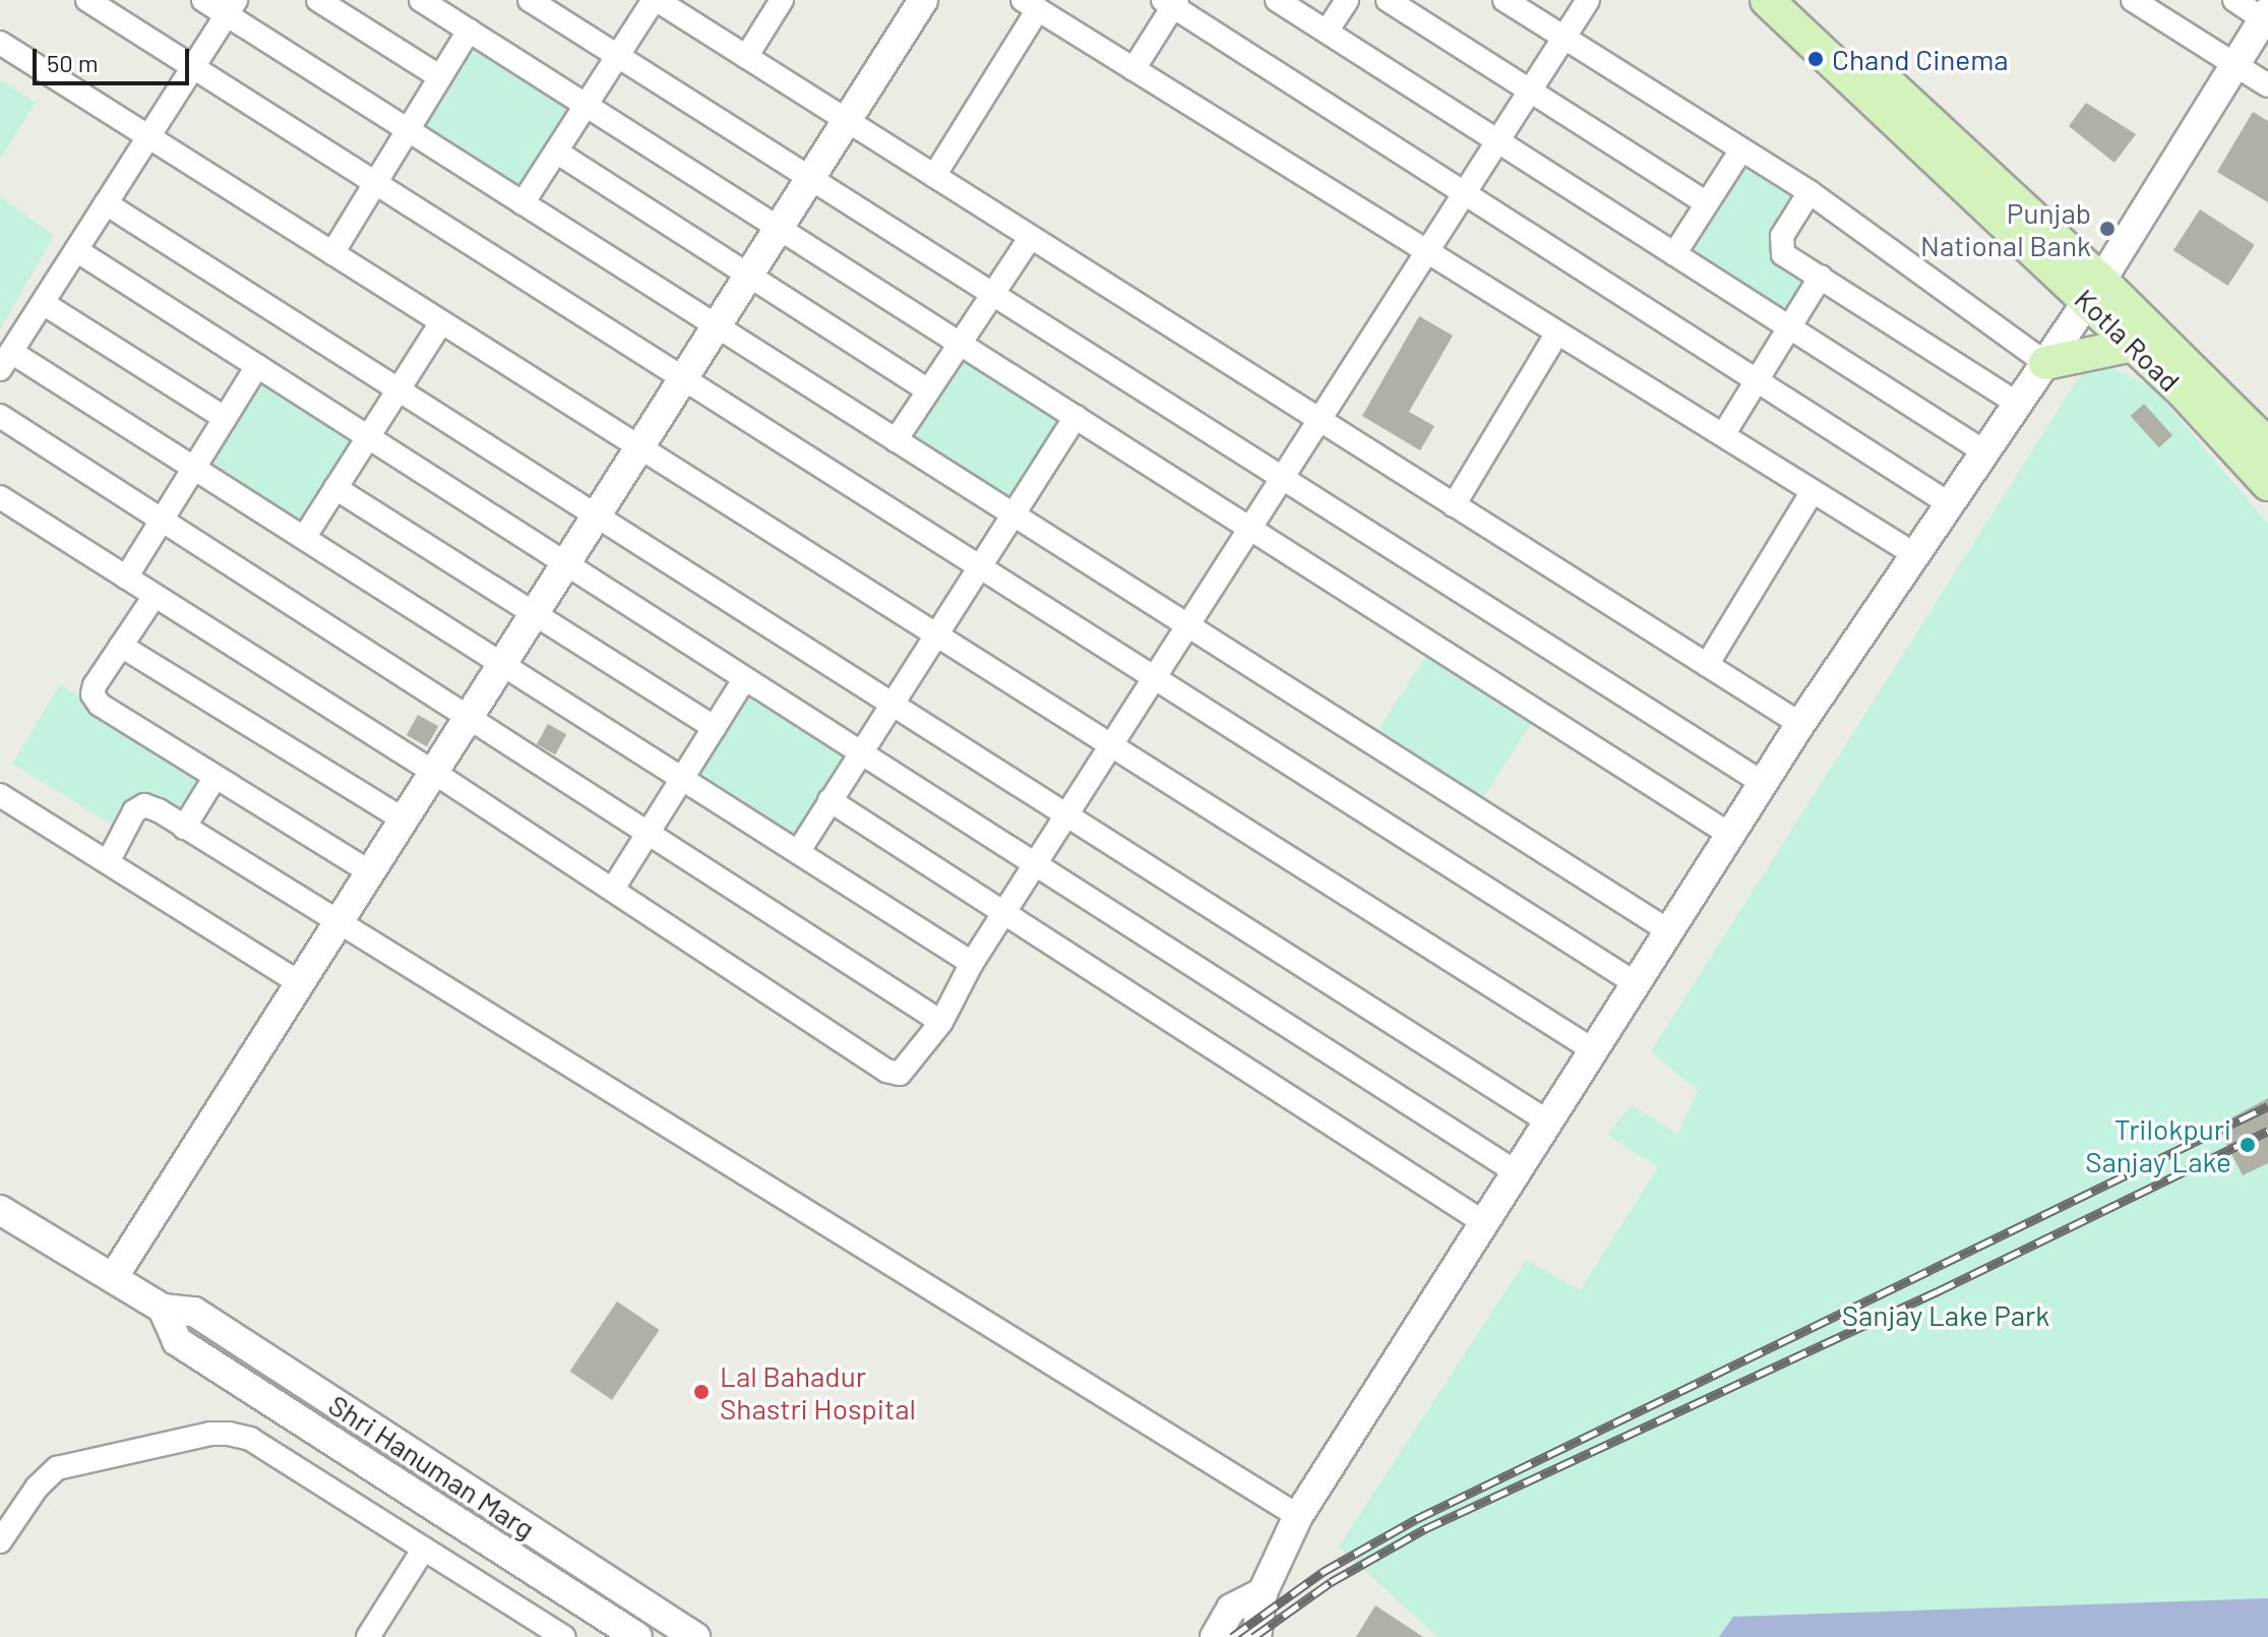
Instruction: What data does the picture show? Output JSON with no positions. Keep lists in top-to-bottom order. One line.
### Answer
{"streets":{"main road":["Kotla Road"],"street":["Shri Hanuman Marg"]},"parks":["Sanjay Lake Park"],"places":["Chand Cinema","Punjab National Bank","Trilokpuri Sanjay Lake","Lal Bahadur Shastri Hospital"],"scale_bar":"50 m"}
